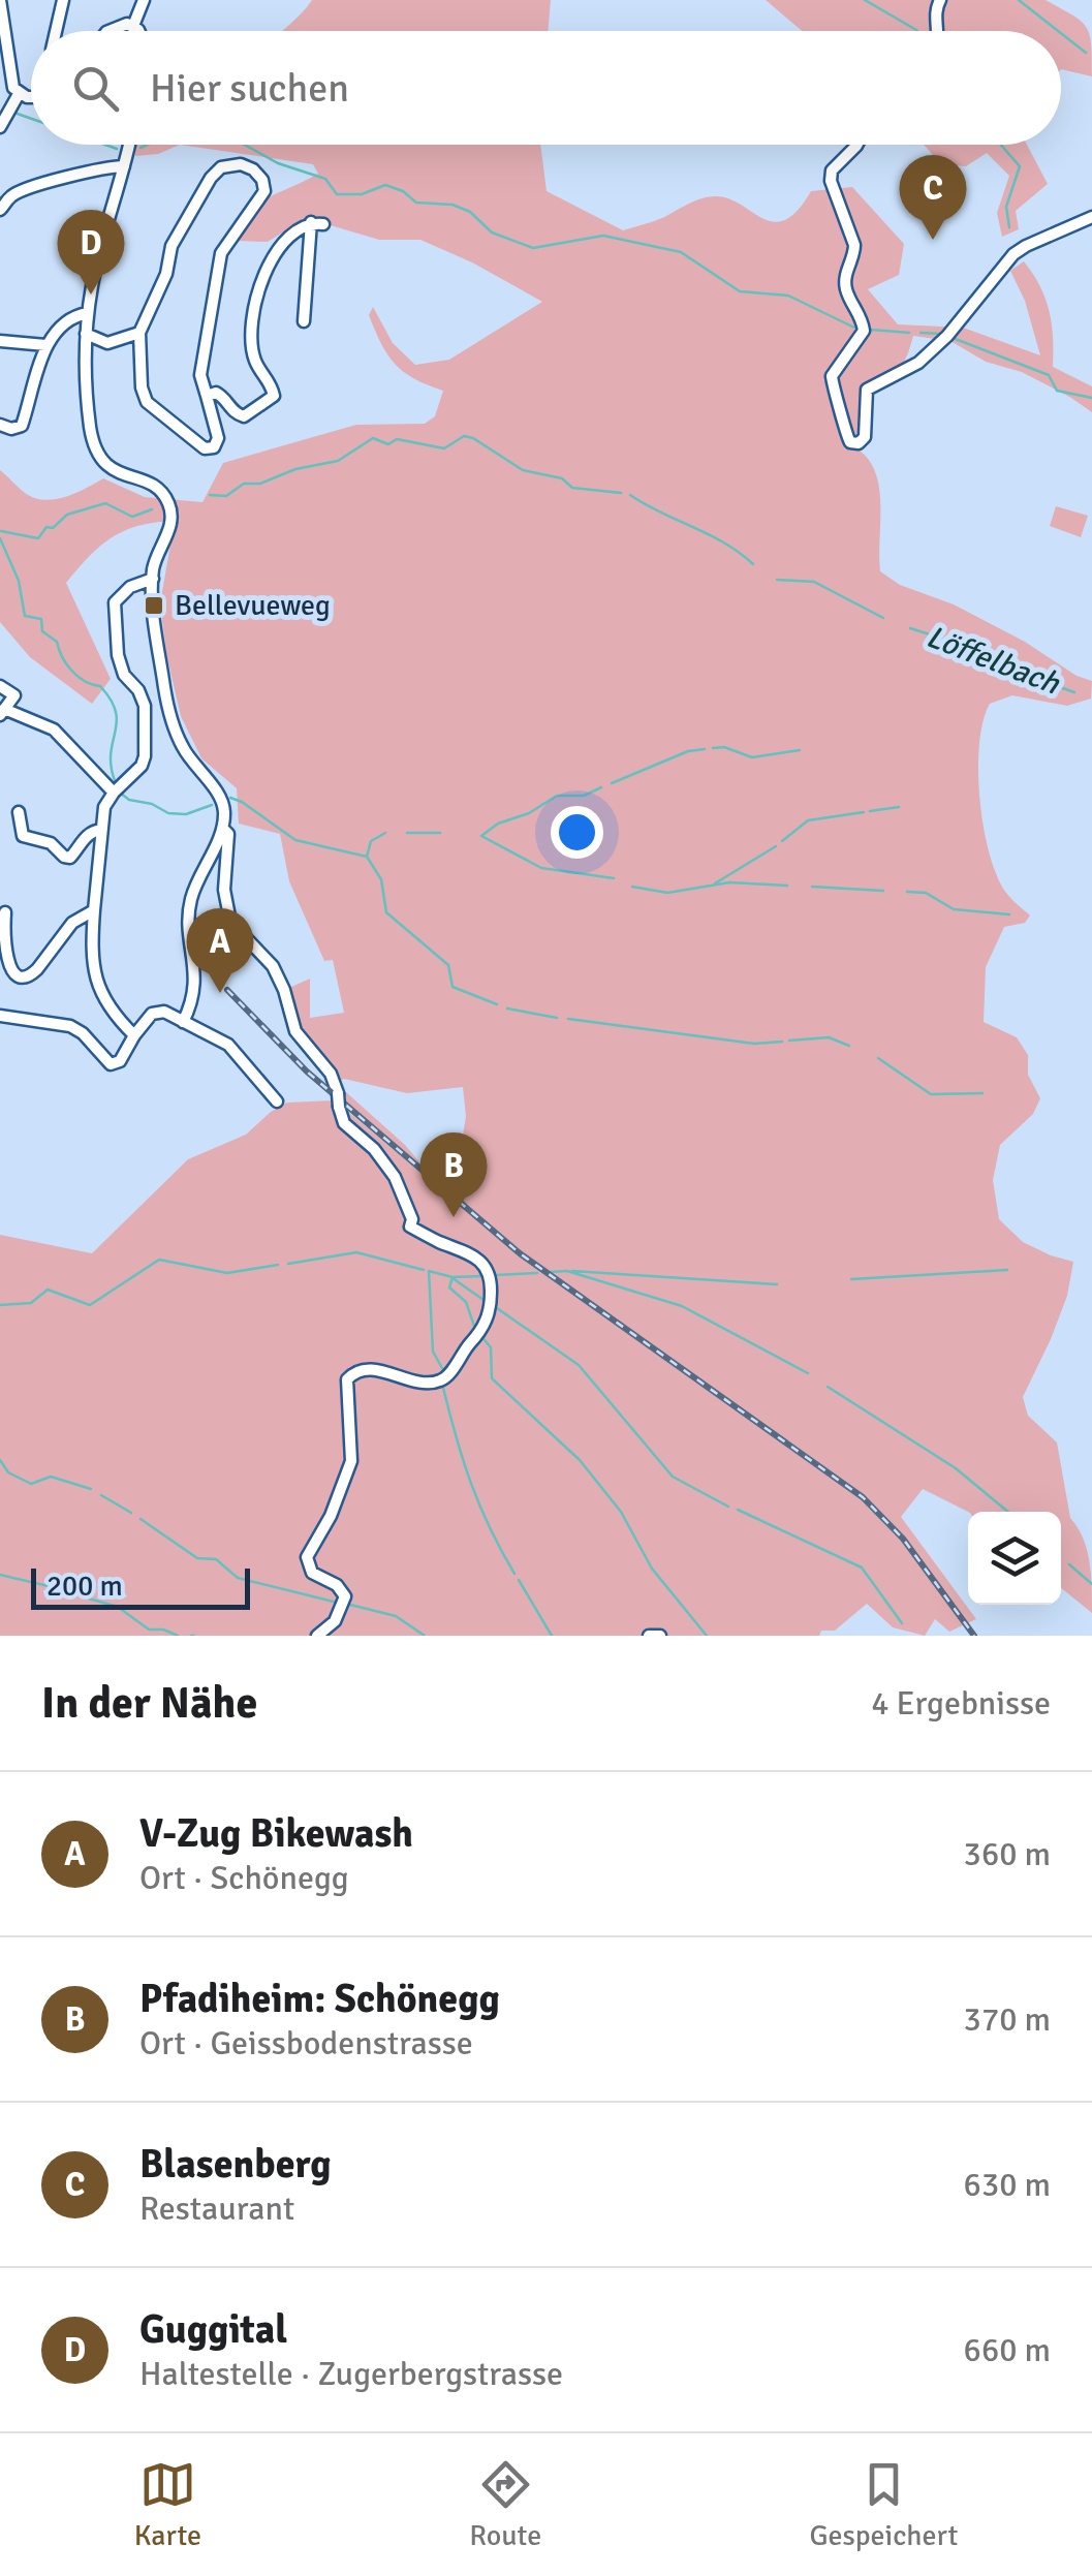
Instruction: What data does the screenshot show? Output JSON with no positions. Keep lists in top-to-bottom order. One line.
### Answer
{"water":["Löffelbach"],"places":{"transit":["Bellevueweg"]},"scale_bar":"200 m","page":{"search":"Hier suchen","pins":["C","D","A","B"],"scale":"200 m","heading":["In der Nähe","4 Ergebnisse"],"list":[{"mark":"A","name":"V-Zug Bikewash","note":"Ort · Schönegg","value":"360 m"},{"mark":"B","name":"Pfadiheim: Schönegg","note":"Ort · Geissbodenstrasse","value":"370 m"},{"mark":"C","name":"Blasenberg","note":"Restaurant","value":"630 m"},{"mark":"D","name":"Guggital","note":"Haltestelle · Zugerbergstrasse","value":"660 m"}],"nav":["Karte","Route","Gespeichert"]}}
